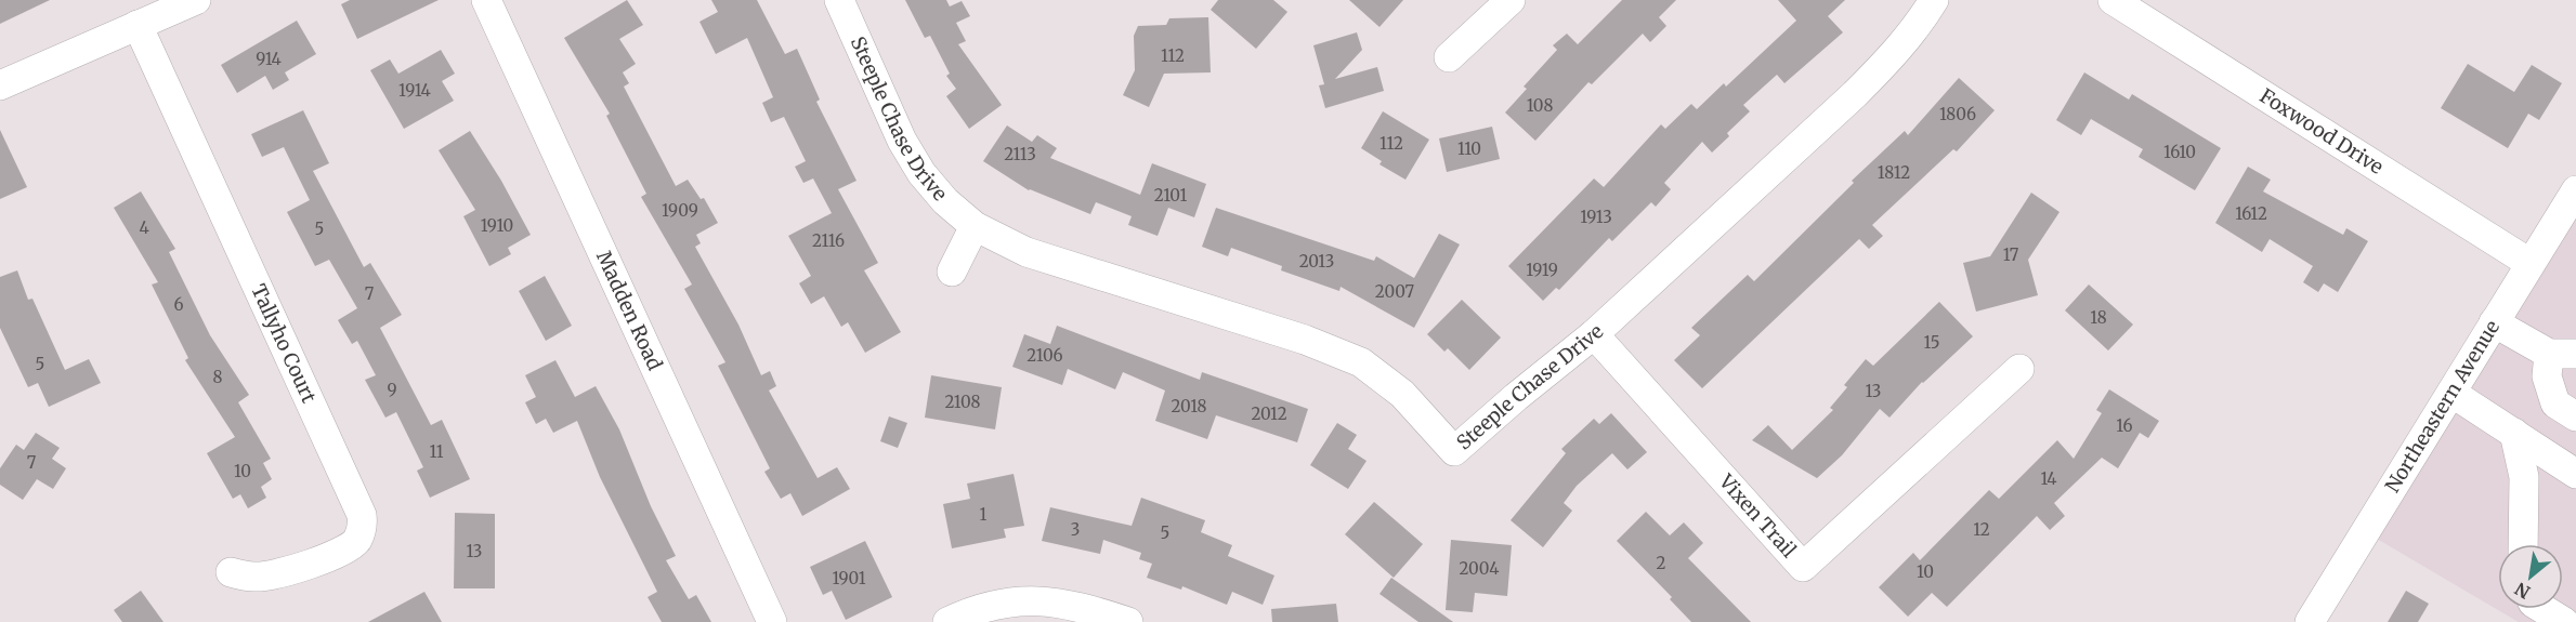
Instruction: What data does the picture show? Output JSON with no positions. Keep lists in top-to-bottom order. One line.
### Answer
{"streets":{"street":["Steeple Chase Drive","Foxwood Drive","Madden Road","Tallyho Court","Northeastern Avenue","Vixen Trail"]},"crossings":[["Steeple Chase Drive","Vixen Trail"],["Foxwood Drive","Northeastern Avenue"]],"house_numbers":["112","914","1914","108","1806","112","110","1610","2113","1812","2101","1909","1612","1913","1910","4","5","2116","17","2013","1919","2007","7","6","18","15","2106","5","8","9","13","2108","2018","2012","16","11","7","10","14","1","3","12","5","13","2","2004","10","1901"],"north":"bottom left"}
